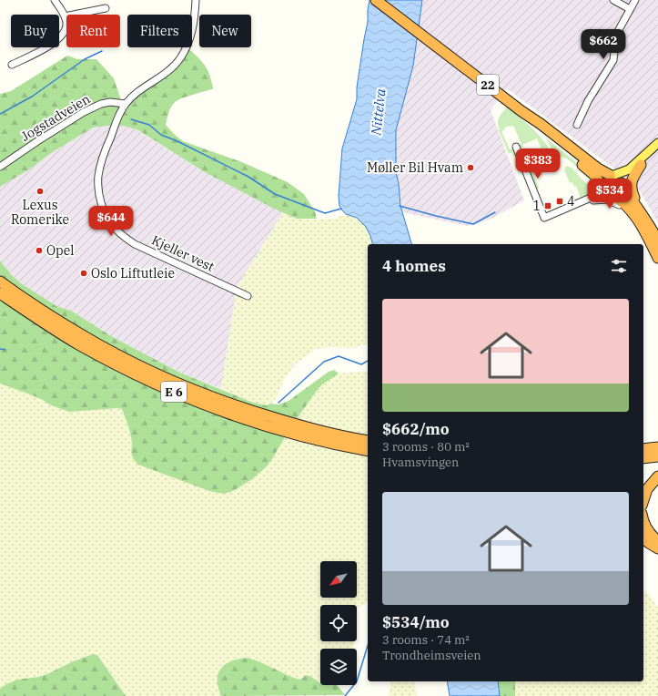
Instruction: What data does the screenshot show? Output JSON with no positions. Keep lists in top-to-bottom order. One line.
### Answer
{"streets":{"highway":["22","E 6"],"street":["Jogstadveien","Kjeller vest"]},"crossings":[["Jogstadveien","Kjeller vest"]],"water":["Nittelva"],"places":{"other":["Møller Bil Hvam","Lexus Romerike","Opel","Oslo Liftutleie"],"transit":["4","1"]},"north":"bottom left","page":{"chip":["Buy","Rent","Filters","New"],"price":["$662","$383","$534","$644"],"heading":"4 homes","list":[{"name":"$662/mo","note":"3 rooms · 80 m² · Hvamsvingen"},{"name":"$534/mo","note":"3 rooms · 74 m² · Trondheimsveien"}]}}
